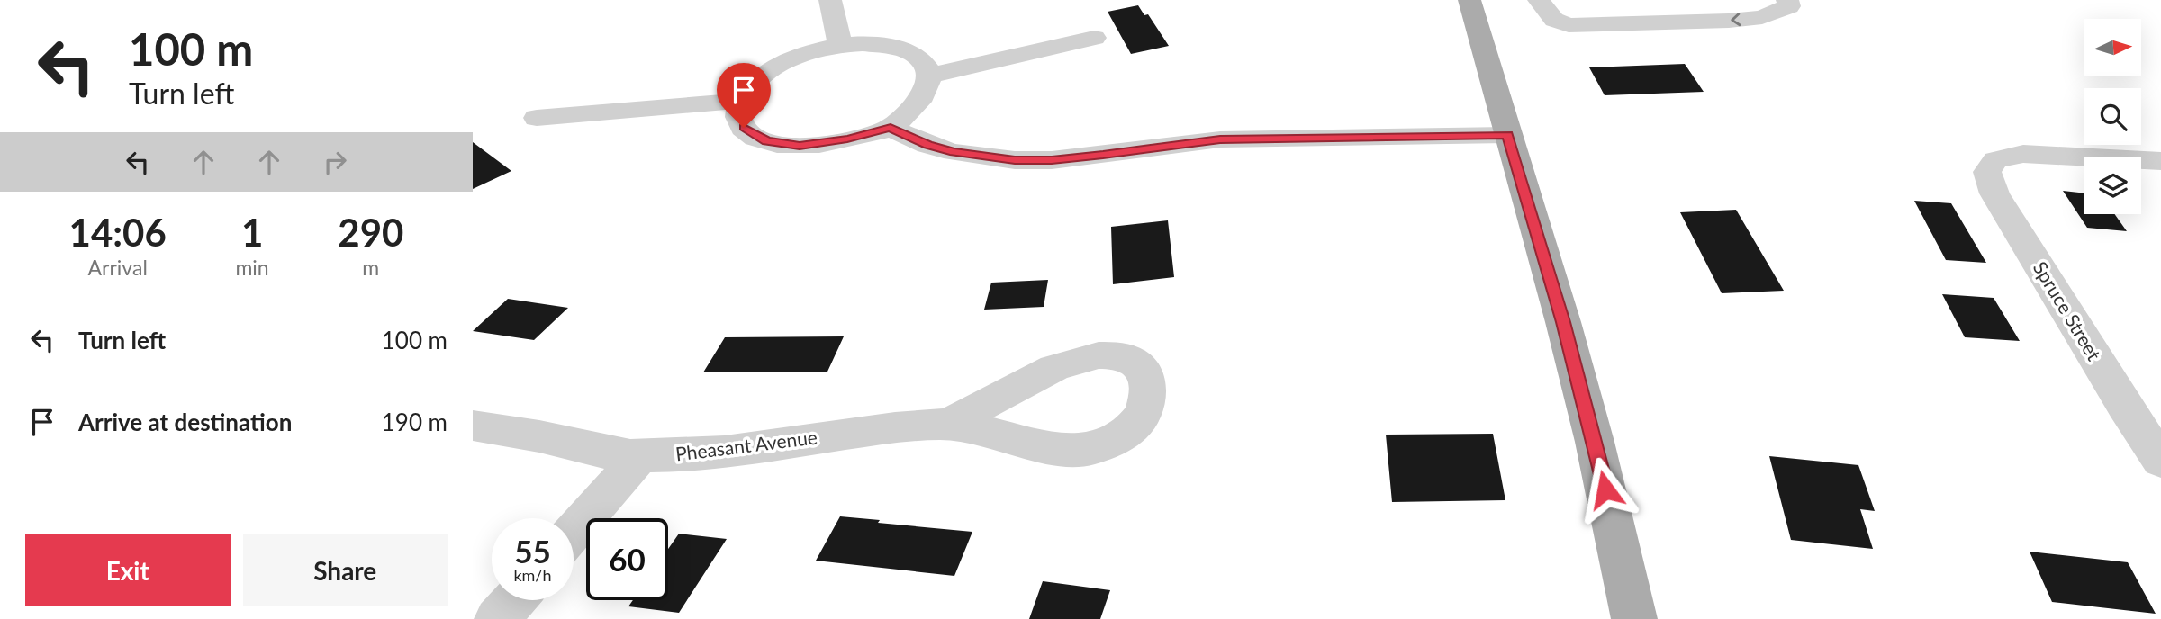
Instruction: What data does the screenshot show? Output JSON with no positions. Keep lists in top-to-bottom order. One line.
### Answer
{"streets":{"street":["Spruce Street","Pheasant Avenue"]},"north":"right","page":{"turn":["100 m","Turn left"],"eta":["14:06","Arrival","1","min","290","m"],"list":[{"name":"Turn left","value":"100 m"},{"name":"Arrive at destination","value":"190 m"}],"speed":"55 km/h","limit":"60","buttons":["Exit","Share"]}}
